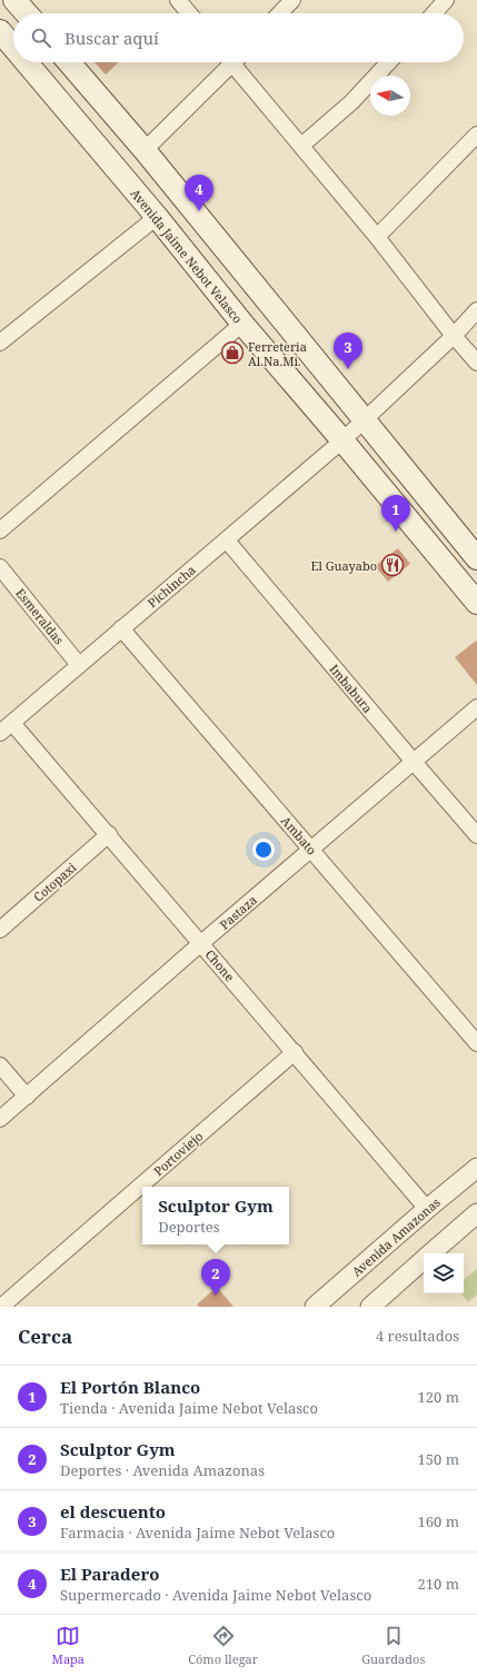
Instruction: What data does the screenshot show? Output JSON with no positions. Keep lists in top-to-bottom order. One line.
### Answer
{"streets":{"main road":["Avenida Jaime Nebot Velasco"],"street":["Pichincha","Esmeraldas","Imbabura","Ambato","Cotopaxi","Pastaza","Chone","Portoviejo","Avenida Amazonas"]},"crossings":[["Avenida Jaime Nebot Velasco","Pichincha"],["Pichincha","Esmeraldas"],["Pichincha","Imbabura"],["Pichincha","Ambato"],["Pichincha","Chone"],["Imbabura","Pastaza"],["Ambato","Pastaza"],["Cotopaxi","Chone"],["Pastaza","Chone"],["Chone","Portoviejo"],["Chone","Avenida Amazonas"]],"places":{"shop":["Ferreteria Al.Na.Mi."],"restaurant":["El Guayabo"]},"north":"left","page":{"search":"Buscar aquí","pins":["4","3","1","2"],"popup":["Sculptor Gym","Deportes"],"heading":["Cerca","4 resultados"],"list":[{"mark":"1","name":"El Portón Blanco","note":"Tienda · Avenida Jaime Nebot Velasco","value":"120 m"},{"mark":"2","name":"Sculptor Gym","note":"Deportes · Avenida Amazonas","value":"150 m"},{"mark":"3","name":"el descuento","note":"Farmacia · Avenida Jaime Nebot Velasco","value":"160 m"},{"mark":"4","name":"El Paradero","note":"Supermercado · Avenida Jaime Nebot Velasco","value":"210 m"}],"nav":["Mapa","Cómo llegar","Guardados"]}}
